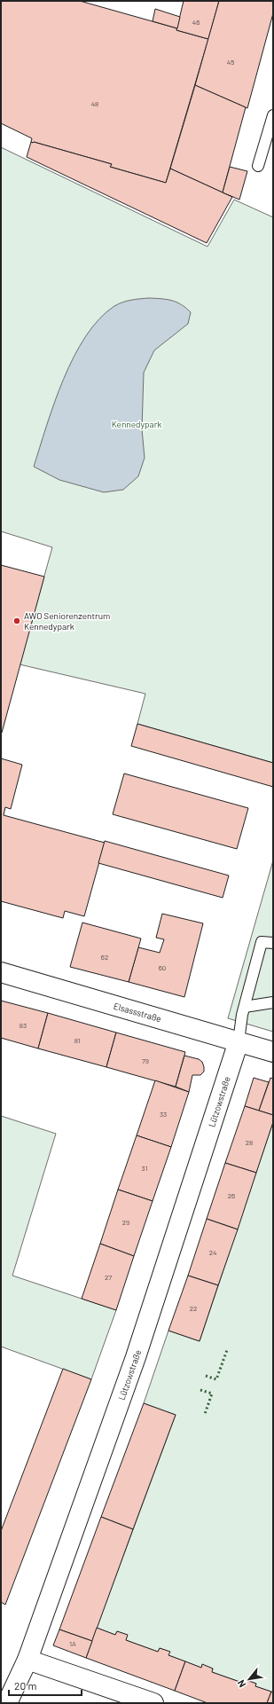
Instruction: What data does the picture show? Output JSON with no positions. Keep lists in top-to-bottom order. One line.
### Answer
{"streets":{"street":["Elsassstraße","Lützowstraße"]},"crossings":[["Elsassstraße","Lützowstraße"]],"parks":["Kennedypark"],"places":["AWO Seniorenzentrum Kennedypark"],"house_numbers":["46","45","48","62","60","83","81","79","33","28","31","26","29","24","27","22","1A"],"scale_bar":"20 m","north":"bottom left"}
